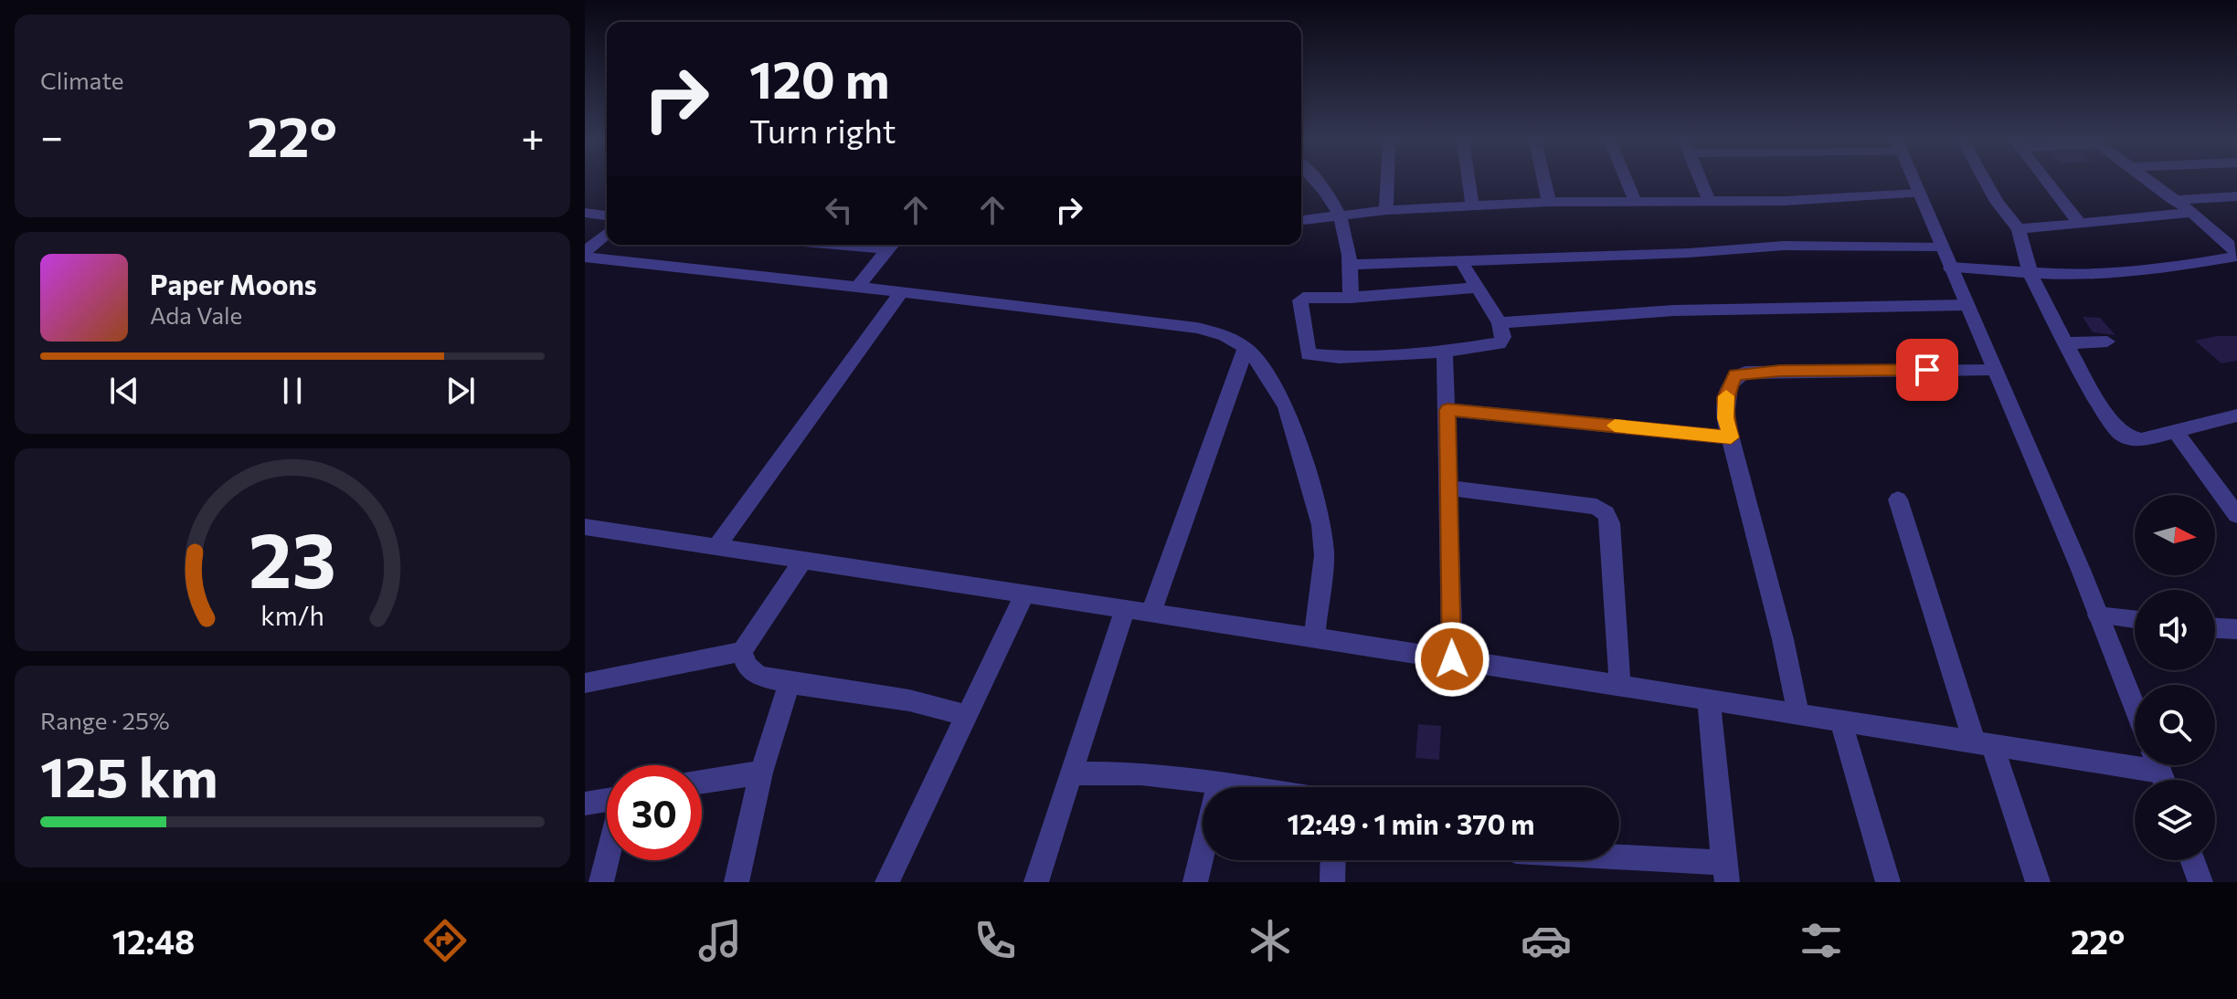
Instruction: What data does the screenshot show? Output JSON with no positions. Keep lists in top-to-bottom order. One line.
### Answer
{"north":"right","page":{"tile":["Climate",["Range · 25%","125 km"]],"turn":["120 m","Turn right"],"heat":["−","22°","+"],"song":["Paper Moons","Ada Vale"],"limit":"30","trip":"12:49 · 1 min · 370 m","tabs":["12:48","22°"],"gauge":["23","km/h"]}}
